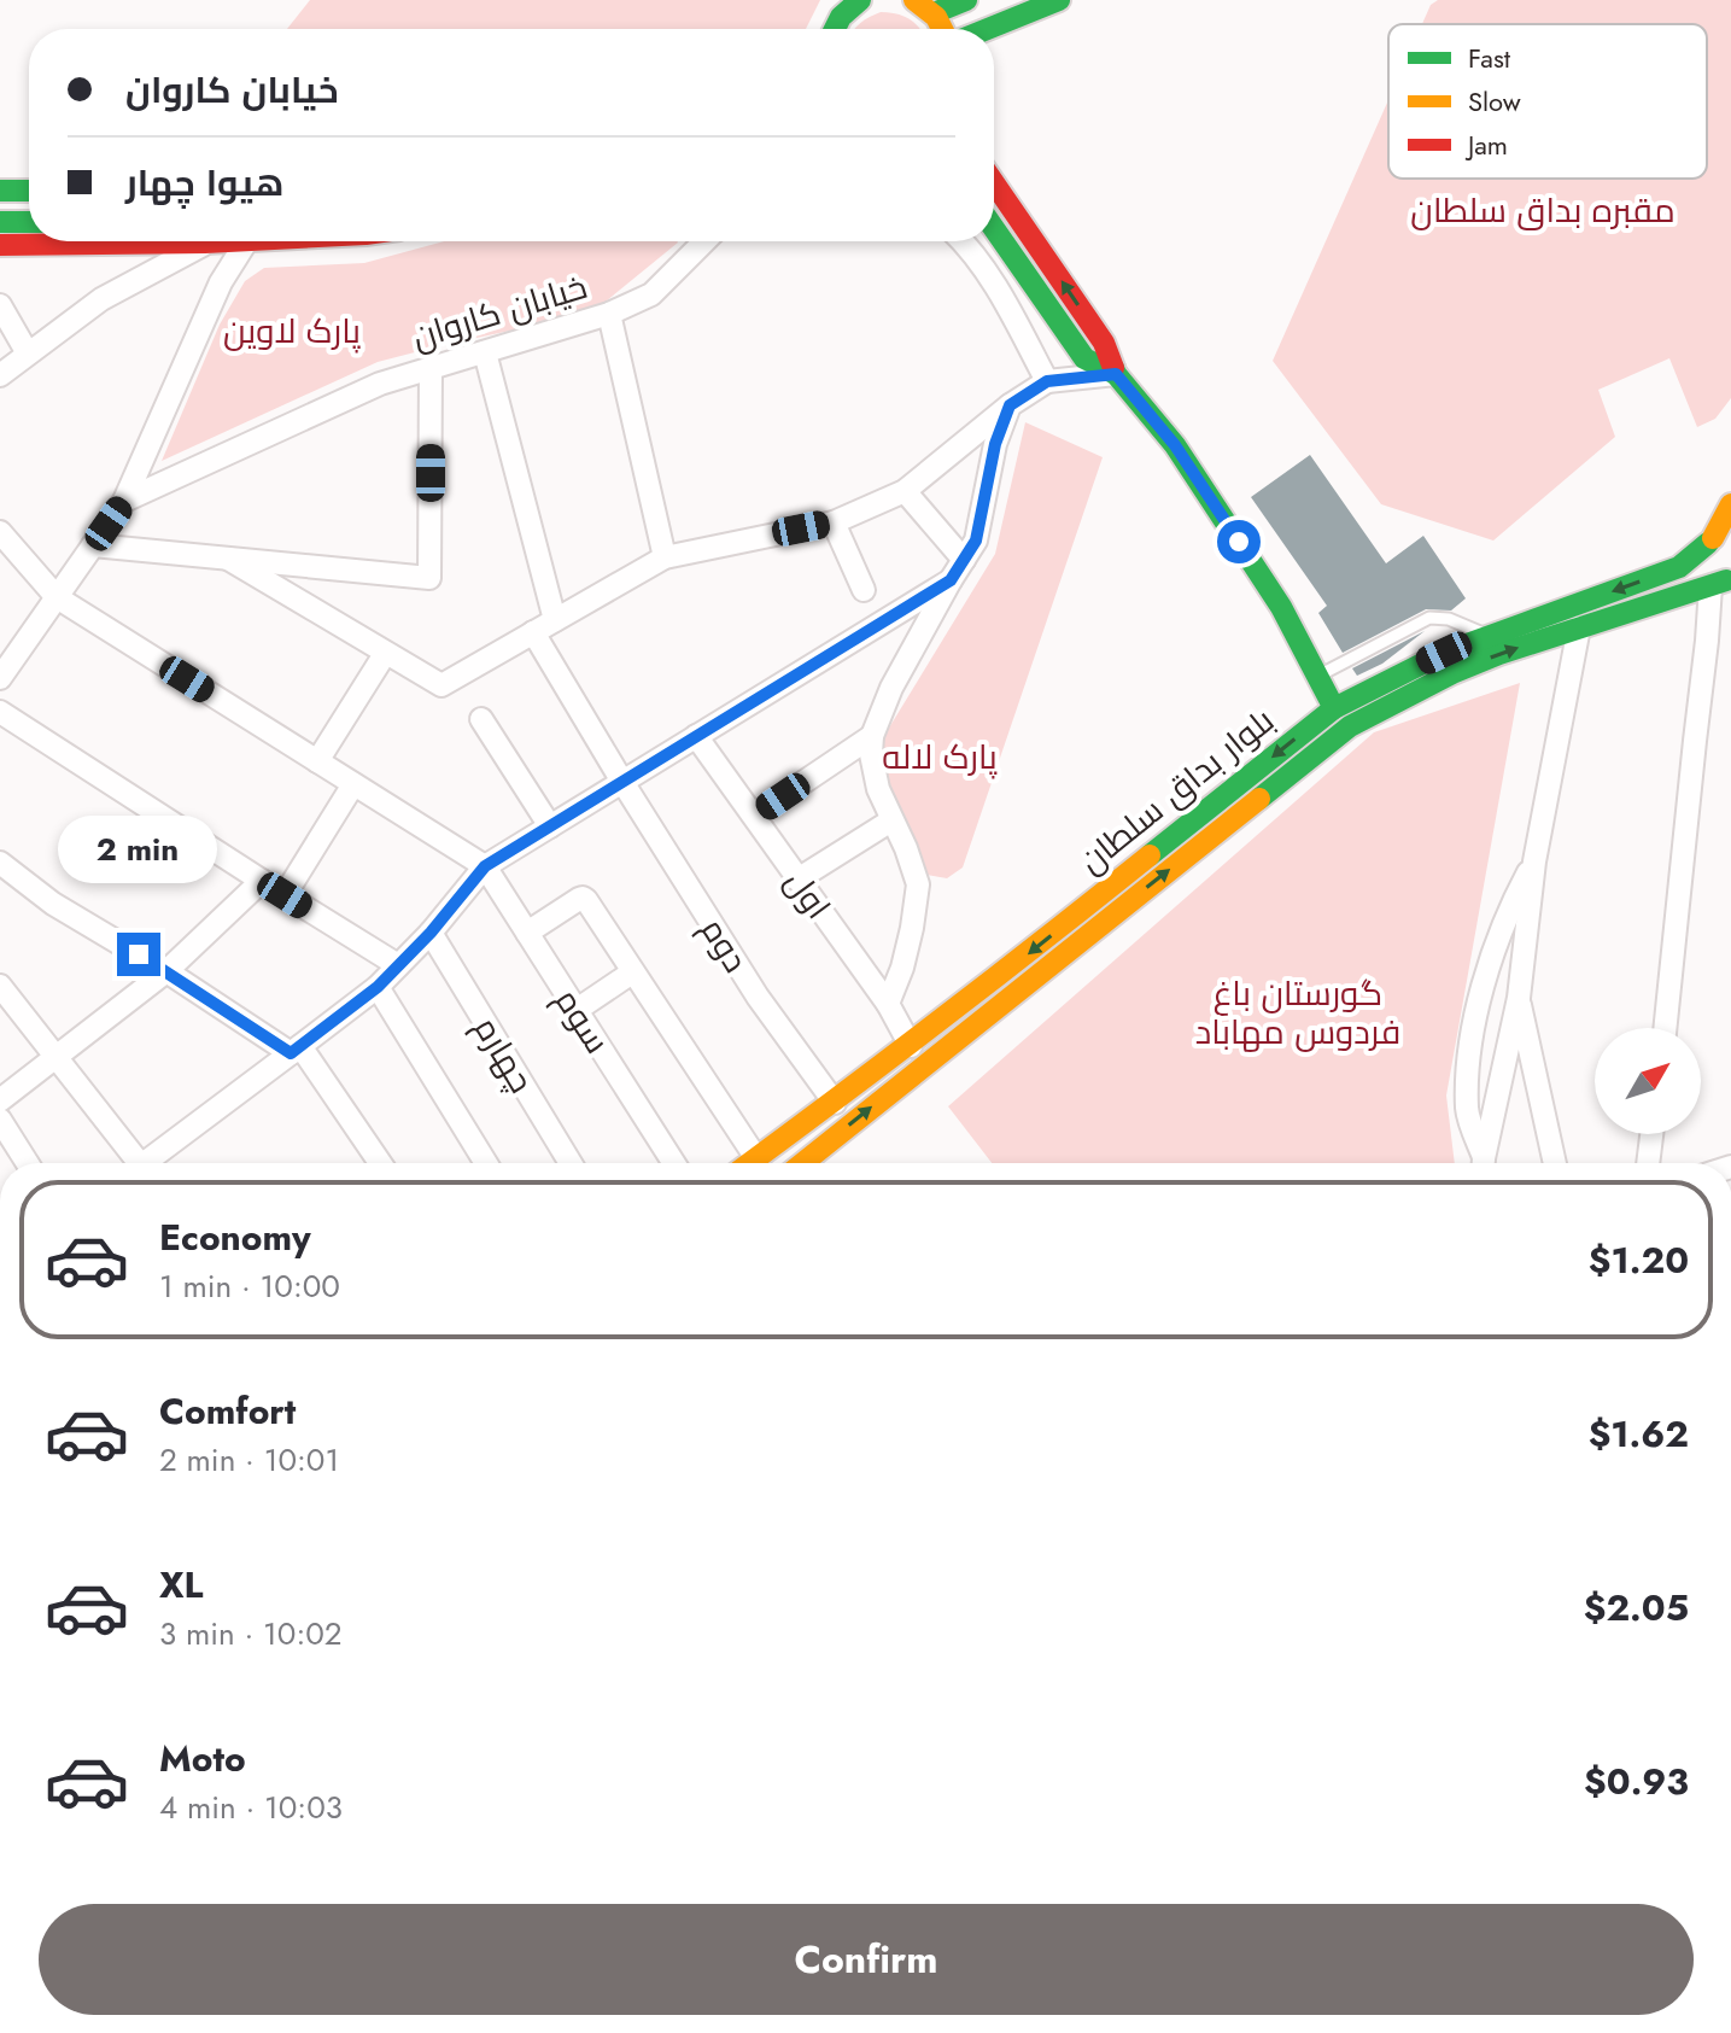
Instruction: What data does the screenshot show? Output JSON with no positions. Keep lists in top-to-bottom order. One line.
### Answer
{"streets":{"main road":["بلوار بداق سلطان"],"street":["خیابان کاروان","اول","دوم","سوم","چهارم"]},"crossings":[["بلوار بداق سلطان","اول"],["بلوار بداق سلطان","دوم"]],"parks":["مقبره بداق سلطان","پارک لاوین","پارک لاله","گورستان باغ فردوس مهاباد"],"legend":["Fast","Slow","Jam"],"north":"top right","page":{"banner":["خیابان کاروان","هیوا چهار"],"bubble":"2 min","list":[{"name":"Economy","note":"1 min · 10:00","value":"$1.20"},{"name":"Comfort","note":"2 min · 10:01","value":"$1.62"},{"name":"XL","note":"3 min · 10:02","value":"$2.05"},{"name":"Moto","note":"4 min · 10:03","value":"$0.93"}],"buttons":"Confirm"}}
